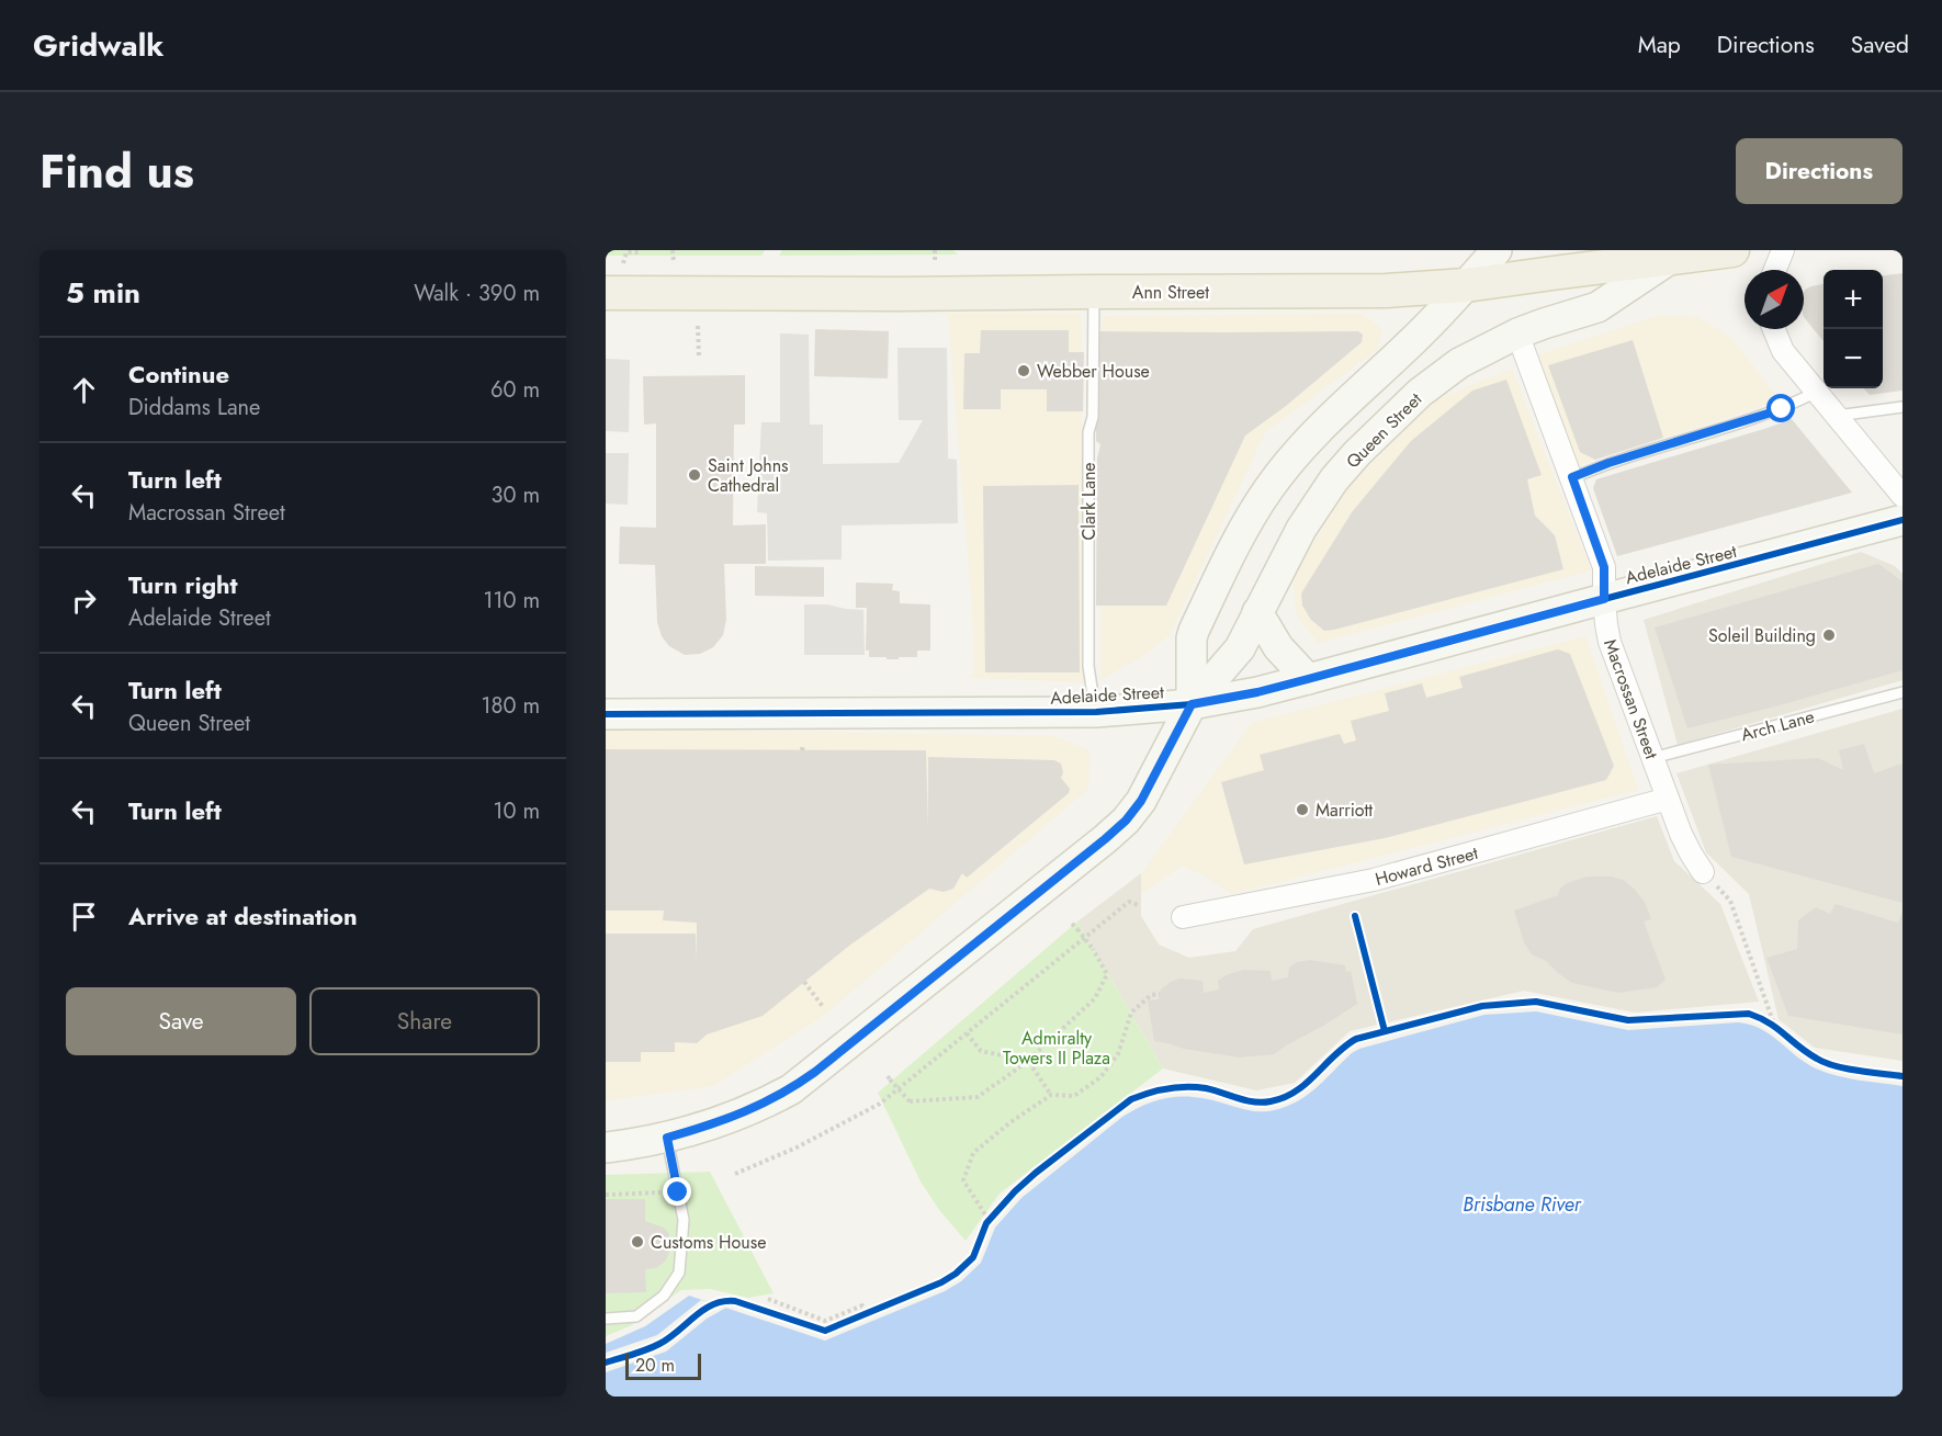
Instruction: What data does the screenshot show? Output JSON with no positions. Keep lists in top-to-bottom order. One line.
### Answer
{"streets":{"main road":["Ann Street","Queen Street","Adelaide Street"],"street":["Macrossan Street","Howard Street"],"lane":["Clark Lane","Arch Lane"]},"crossings":[["Ann Street","Queen Street"],["Ann Street","Clark Lane"],["Queen Street","Adelaide Street"],["Queen Street","Macrossan Street"],["Clark Lane","Adelaide Street"],["Adelaide Street","Macrossan Street"],["Macrossan Street","Arch Lane"],["Macrossan Street","Howard Street"]],"water":["Brisbane River"],"parks":["Admiralty Towers II Plaza"],"places":["Webber House","Saint Johns Cathedral","Soleil Building","Marriott","Customs House"],"scale_bar":"20 m","north":"top right","page":{"header":"Gridwalk","nav":["Map","Directions","Saved"],"title":"Find us","buttons":["Directions",["Save","Share"]],"heading":["5 min","Walk · 390 m"],"map_buttons":["+","−"],"list":[["Continue","Diddams Lane","60 m"],["Turn left","Macrossan Street","30 m"],["Turn right","Adelaide Street","110 m"],["Turn left","Queen Street","180 m"],["Turn left","10 m"],"Arrive at destination"],"scale":"20 m"}}
